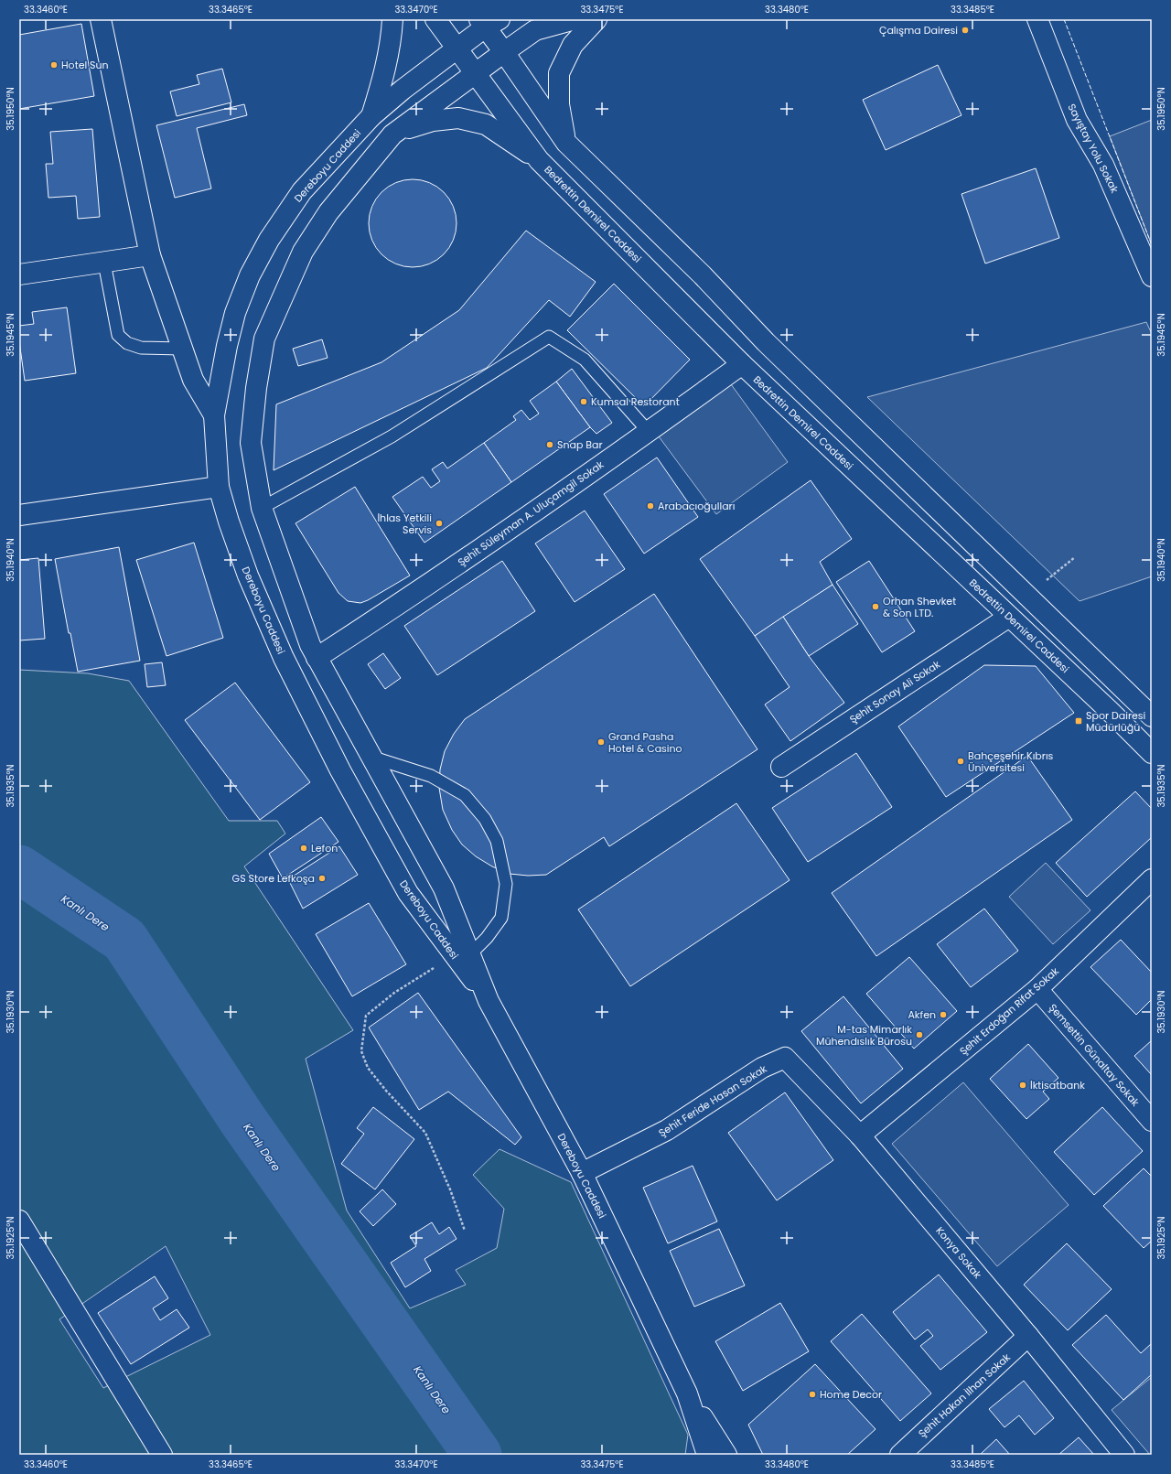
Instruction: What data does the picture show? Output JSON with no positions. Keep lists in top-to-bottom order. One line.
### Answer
{"streets":{"main road":["Sayıştay Yolu Sokak","Dereboyu Caddesi","Bedrettin Demirel Caddesi","Şehit Süleyman A. Uluçamgil Sokak","Şehit Sonay Ali Sokak","Şehit Erdoğan Rifat Sokak","Şemsettin Günaltay Sokak","Şehit Feride Hasan Sokak","Konya Sokak","Şehit Hakan İlhan Sokak"]},"crossings":[["Dereboyu Caddesi","Bedrettin Demirel Caddesi"],["Dereboyu Caddesi","Şehit Süleyman A. Uluçamgil Sokak"],["Dereboyu Caddesi","Şehit Feride Hasan Sokak"],["Bedrettin Demirel Caddesi","Şehit Süleyman A. Uluçamgil Sokak"],["Bedrettin Demirel Caddesi","Şehit Sonay Ali Sokak"],["Şehit Erdoğan Rifat Sokak","Şemsettin Günaltay Sokak"],["Şehit Erdoğan Rifat Sokak","Konya Sokak"],["Şehit Feride Hasan Sokak","Konya Sokak"],["Konya Sokak","Şehit Hakan İlhan Sokak"]],"water":["Kanlı Dere"],"places":{"other":["Çalışma Dairesi","Hotel Sun","Kumsal Restorant","Snap Bar","Arabacıoğulları","İhlas Yetkili Servis","Orhan Shevket & Son LTD.","Grand Pasha Hotel & Casino","Bahçeşehir Kıbrıs Üniversitesi","Lefon","GS Store Lefkoşa","Akfen","M-tas Mimarlık Mühendıslık Bürosu","İktisatbank","Home Decor"],"transit":["Spor Dairesi Müdürlüğü"]},"coordinates":["33.3460°E","33.3465°E","33.3470°E","33.3475°E","33.3480°E","33.3485°E","35.1950°N","35.1945°N","35.1940°N","35.1935°N","35.1930°N","35.1925°N"]}
